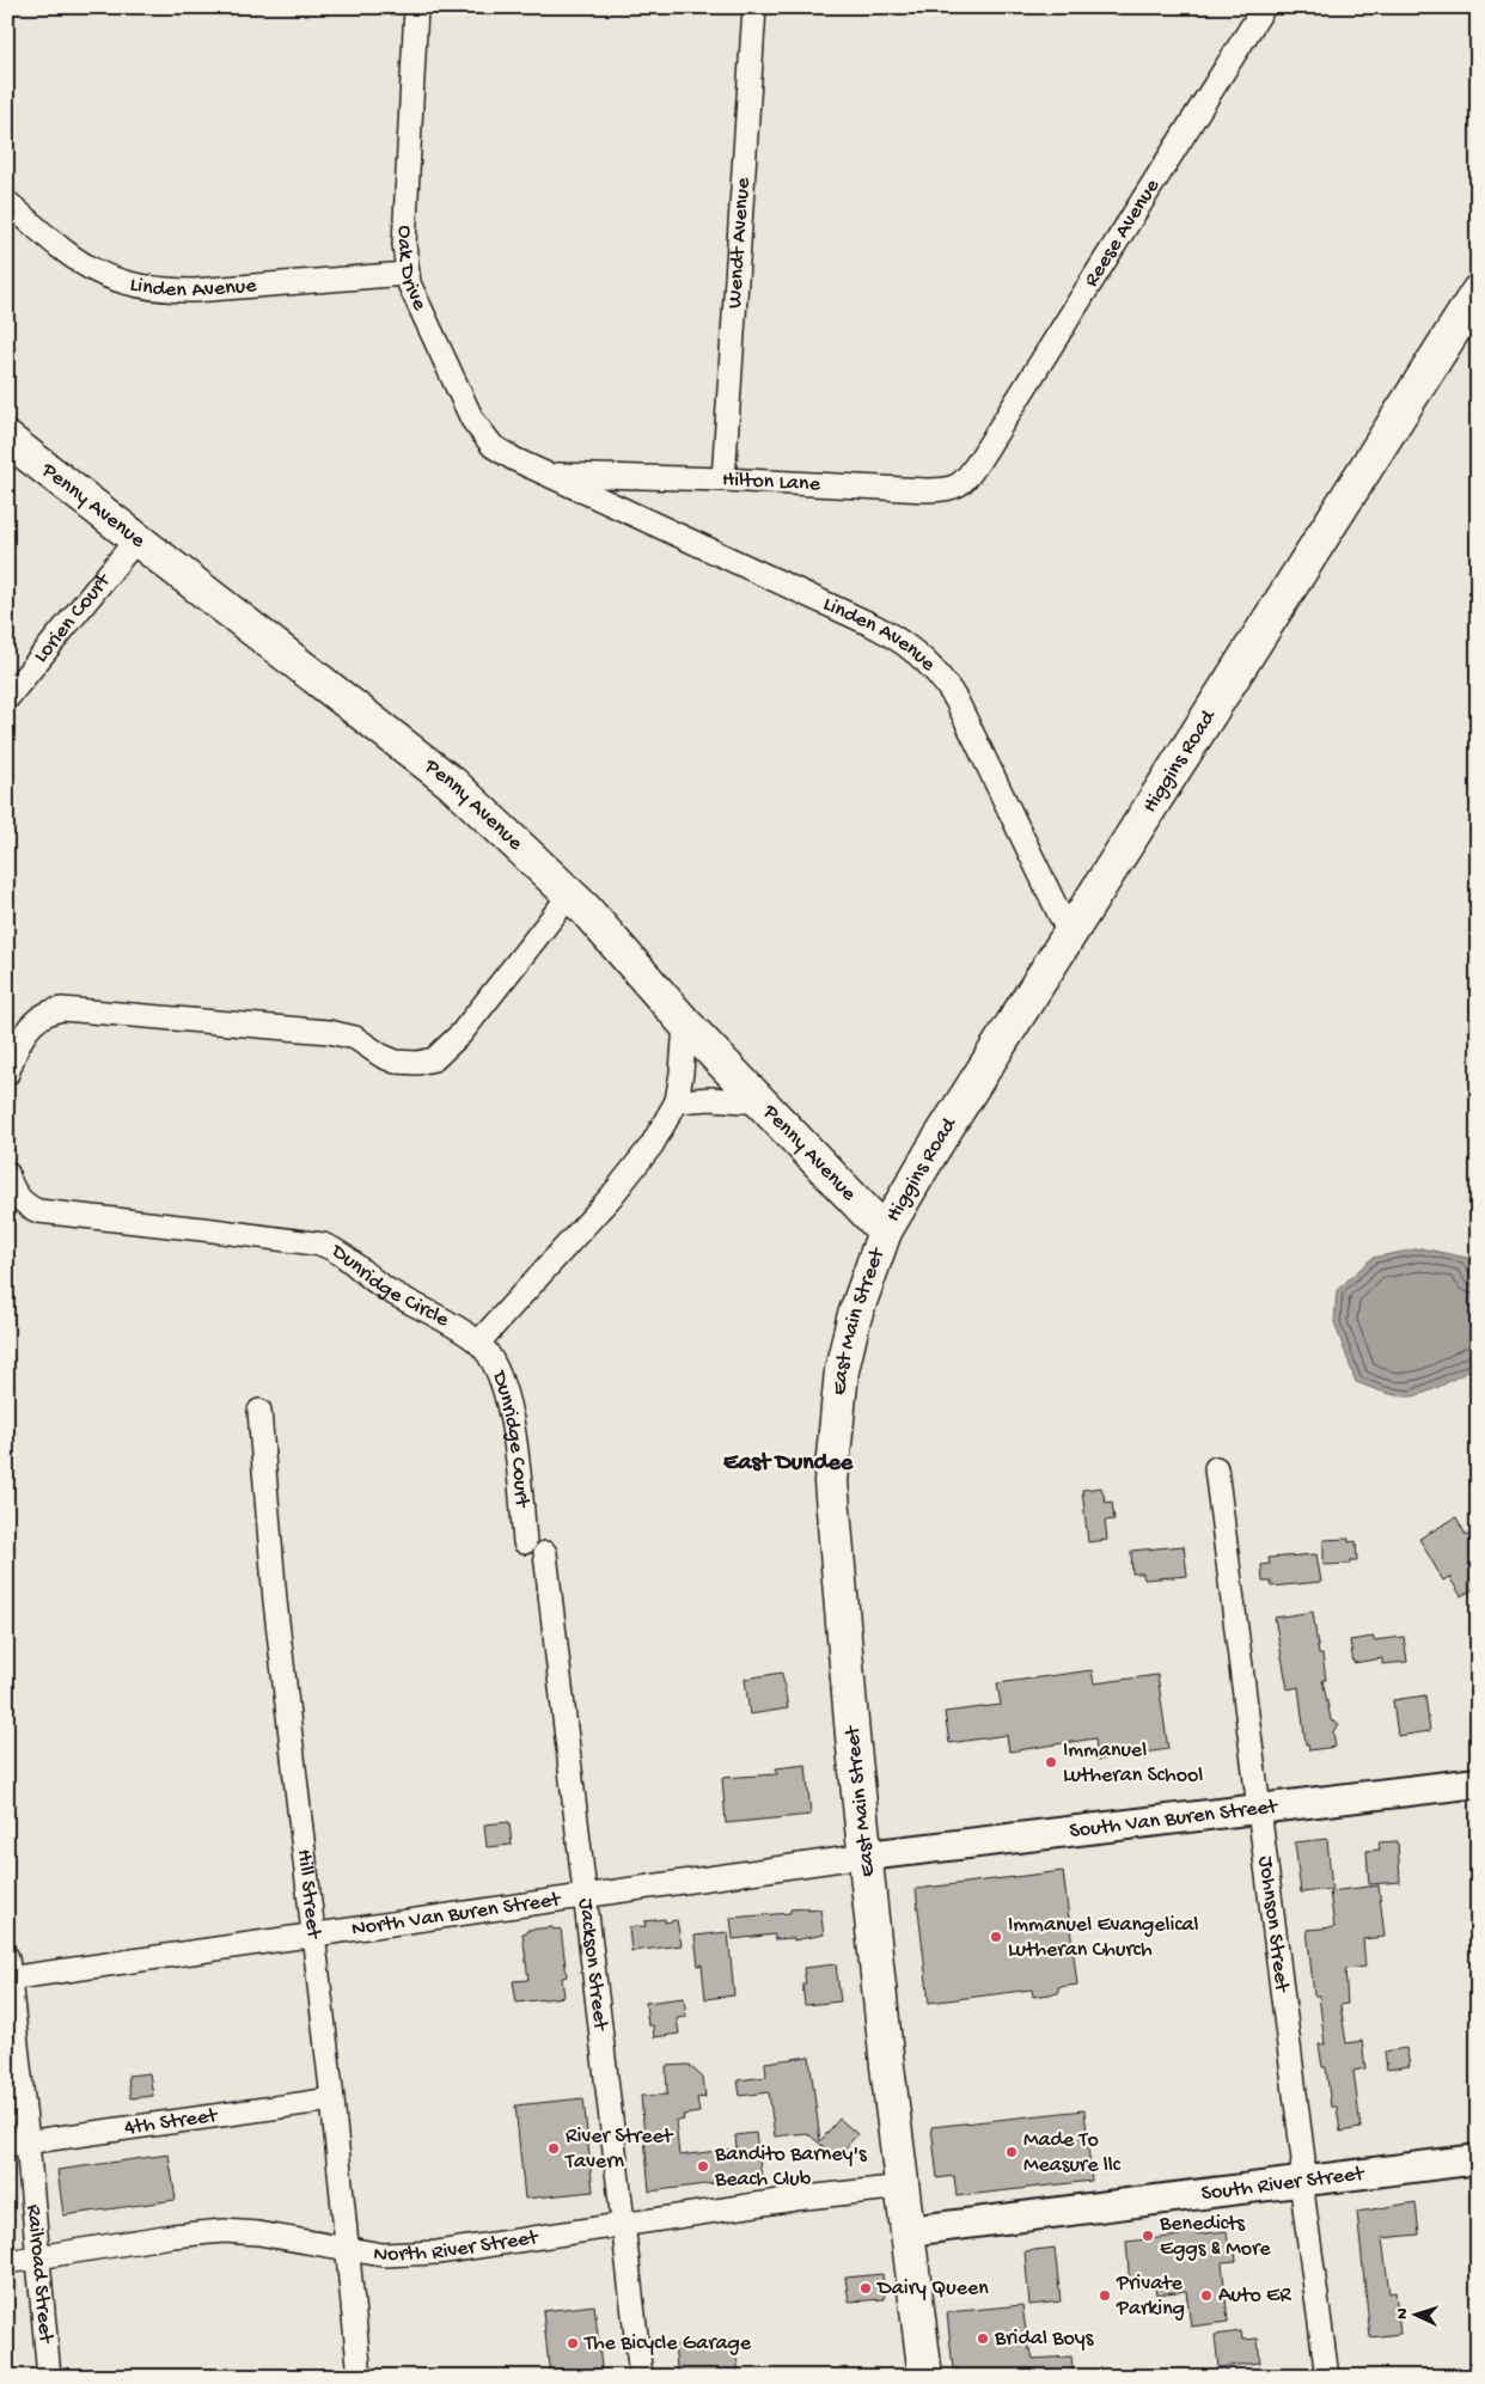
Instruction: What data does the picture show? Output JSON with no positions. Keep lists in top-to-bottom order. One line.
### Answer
{"streets":{"main road":["Penny Avenue","Higgins Road","East Main Street"],"street":["Reese Avenue","Wendt Avenue","Oak Drive","Linden Avenue","Hilton Lane","Lorien Court","Dunridge Circle","Dunridge Court","South Van Buren Street","Hill Street","North Van Buren Street","Johnson Street","Jackson Street","4th Street","South River Street","North River Street","Railroad Street"]},"crossings":[["Reese Avenue","Hilton Lane"],["Wendt Avenue","Hilton Lane"],["Oak Drive","Linden Avenue"],["Oak Drive","Hilton Lane"],["Linden Avenue","Hilton Lane"],["Linden Avenue","Higgins Road"],["Penny Avenue","Lorien Court"],["Penny Avenue","Higgins Road"],["Penny Avenue","East Main Street"],["Higgins Road","East Main Street"],["Dunridge Circle","Dunridge Court"],["East Main Street","South Van Buren Street"],["East Main Street","North Van Buren Street"],["East Main Street","South River Street"],["East Main Street","North River Street"],["Dunridge Court","Jackson Street"],["South Van Buren Street","North Van Buren Street"],["South Van Buren Street","Johnson Street"],["Hill Street","North Van Buren Street"],["Hill Street","4th Street"],["Hill Street","North River Street"],["North Van Buren Street","Jackson Street"],["North Van Buren Street","Railroad Street"],["Johnson Street","South River Street"],["Jackson Street","North River Street"],["4th Street","Railroad Street"],["North River Street","Railroad Street"]],"districts":["East Dundee"],"places":["Immanuel Lutheran School","Immanuel Evangelical Lutheran Church","River Street Tavern","Made To Measure llc","Bandito Barney's Beach Club","Benedicts Eggs & More","Dairy Queen","Private Parking","Auto ER","Bridal Boys","The Bicycle Garage"],"north":"left"}
